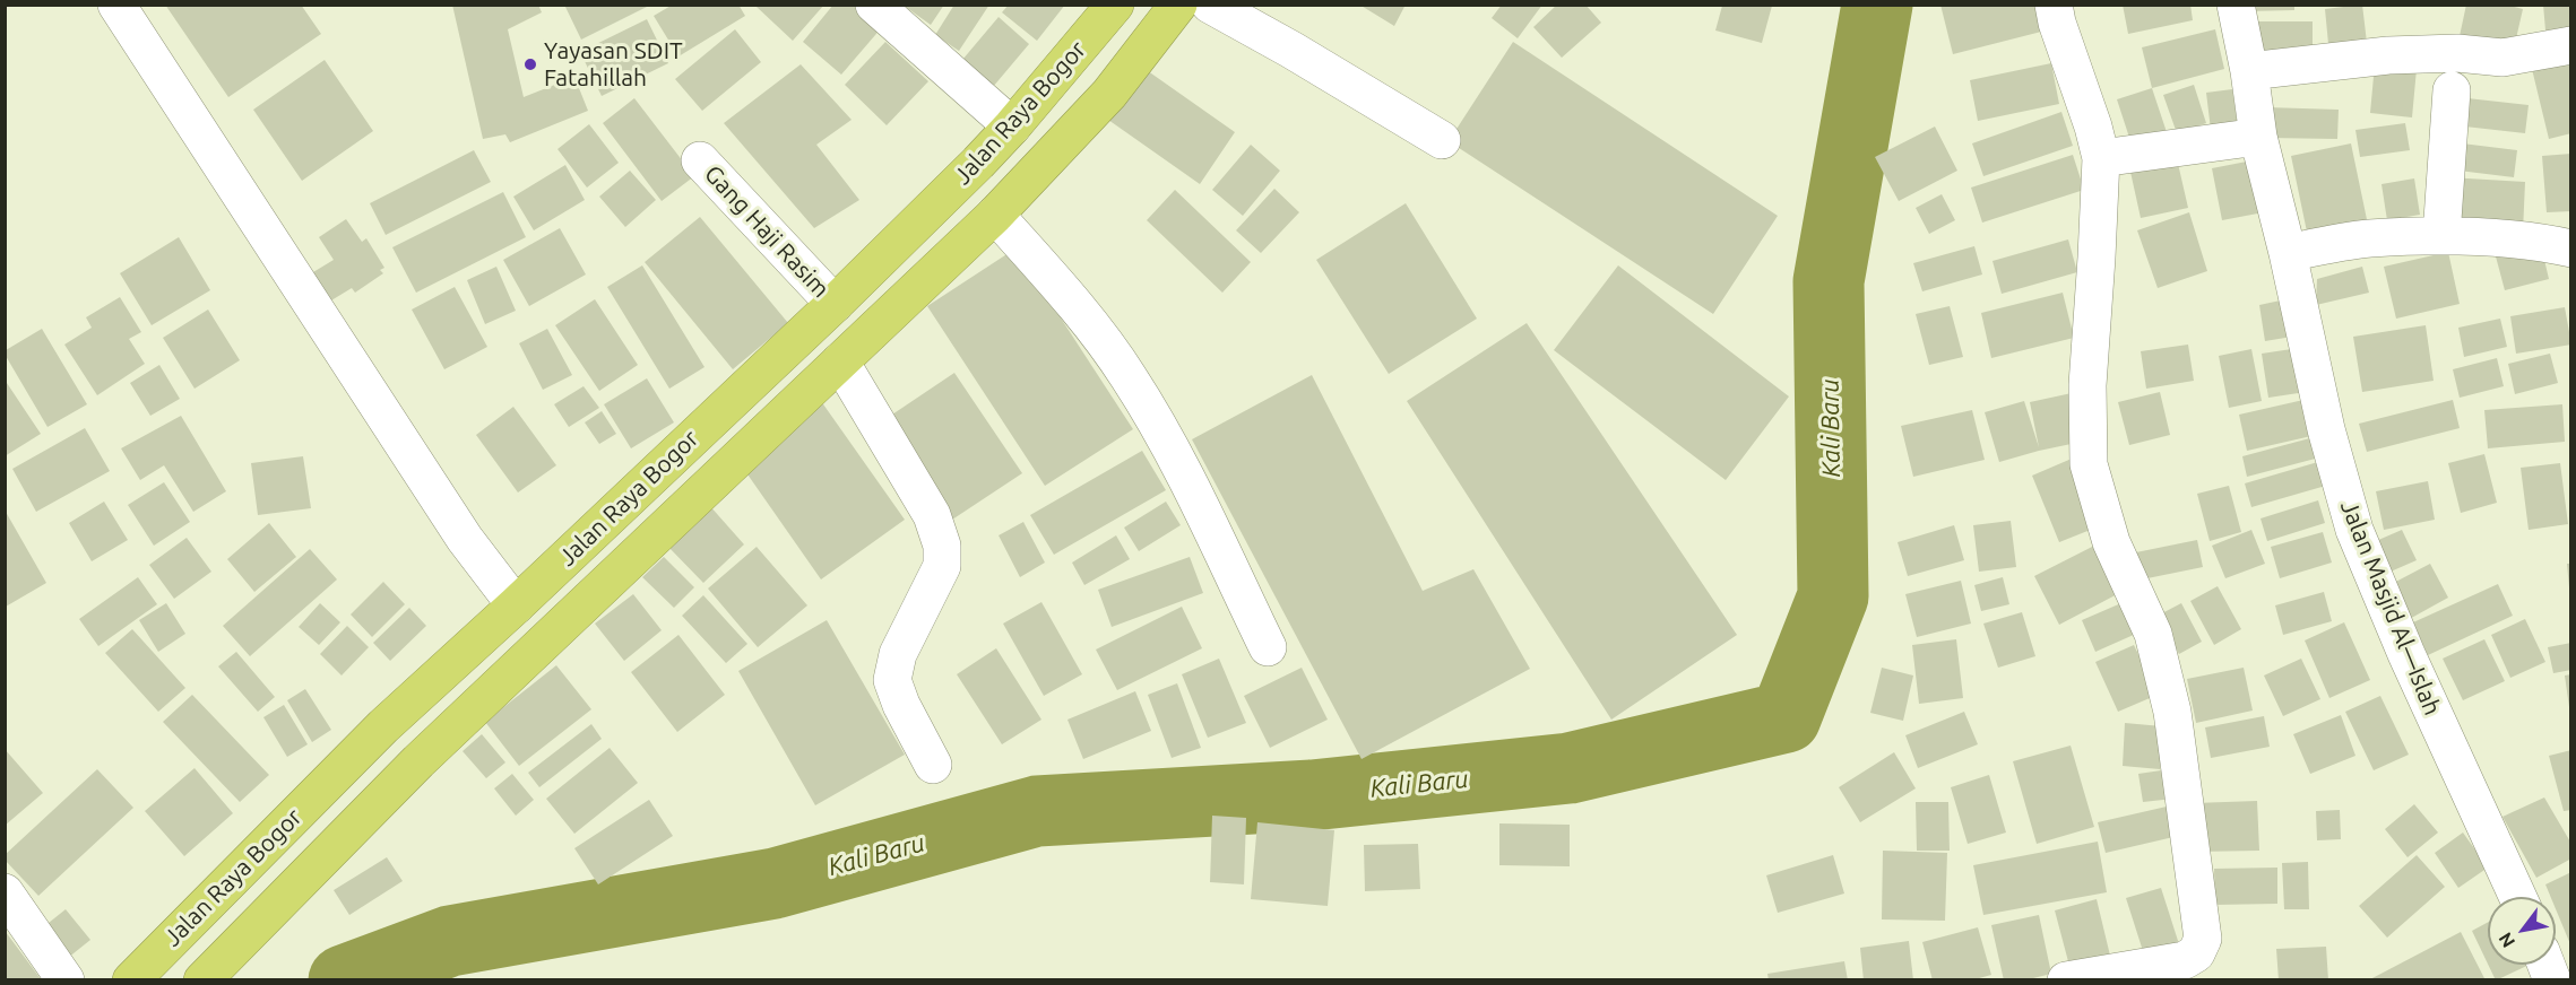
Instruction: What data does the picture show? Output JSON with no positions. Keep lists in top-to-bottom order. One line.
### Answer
{"streets":{"highway":["Jalan Raya Bogor"],"street":["Gang Haji Rasim","Jalan Masjid Al—Islah"]},"crossings":[["Jalan Raya Bogor","Gang Haji Rasim"]],"water":["Kali Baru"],"places":["Yayasan SDIT Fatahillah"],"north":"bottom left"}
